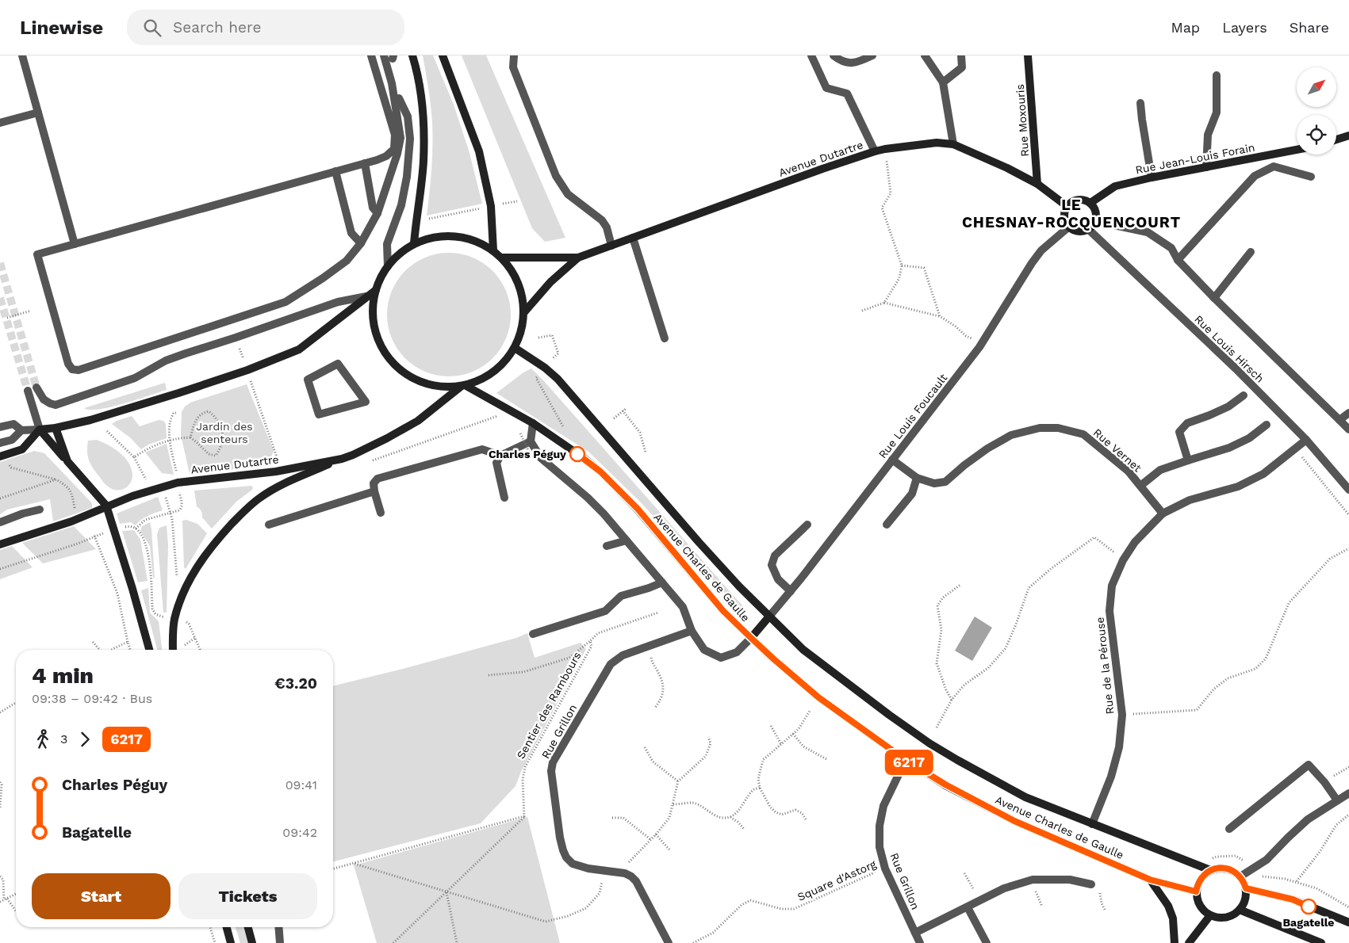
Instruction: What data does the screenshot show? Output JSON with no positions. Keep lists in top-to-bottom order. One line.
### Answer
{"streets":{"main road":["Rue Moxouris","Avenue Dutartre","Rue Jean-Louis Forain","Avenue Charles de Gaulle"],"street":["Rue Louis Hirsch","Rue Louis Foucault","Rue Vernet","Rue de la Pérouse","Rue Grillon"],"path":["Sentier des Rambours","Square d'Astorg"]},"crossings":[["Rue Moxouris","Avenue Dutartre"],["Avenue Dutartre","Rue Jean-Louis Forain"],["Avenue Dutartre","Rue Louis Hirsch"],["Avenue Dutartre","Rue Louis Foucault"],["Avenue Dutartre","Avenue Charles de Gaulle"],["Rue Jean-Louis Forain","Rue Louis Hirsch"],["Rue Jean-Louis Forain","Rue Louis Foucault"],["Rue Louis Hirsch","Rue Louis Foucault"],["Rue Louis Hirsch","Rue de la Pérouse"],["Rue Louis Foucault","Rue Vernet"],["Rue Louis Foucault","Avenue Charles de Gaulle"],["Rue Vernet","Rue de la Pérouse"],["Avenue Charles de Gaulle","Rue de la Pérouse"],["Avenue Charles de Gaulle","Rue Grillon"],["Rue Grillon","Square d'Astorg"]],"districts":["LE CHESNAY-ROCQUENCOURT"],"parks":["Jardin des senteurs"],"places":["Charles Péguy","Bagatelle"],"lines":["bus line 6217"],"north":"top right","page":{"header":"Linewise","search":"Search here","nav":["Map","Layers","Share"],"on_map":"6217","heading":["4 min","09:38 – 09:42 · Bus","€3.20"],"legs":["3","6217"],"list":[{"name":"Charles Péguy","value":"09:41"},{"name":"Bagatelle","value":"09:42"}],"buttons":["Start","Tickets"]}}
